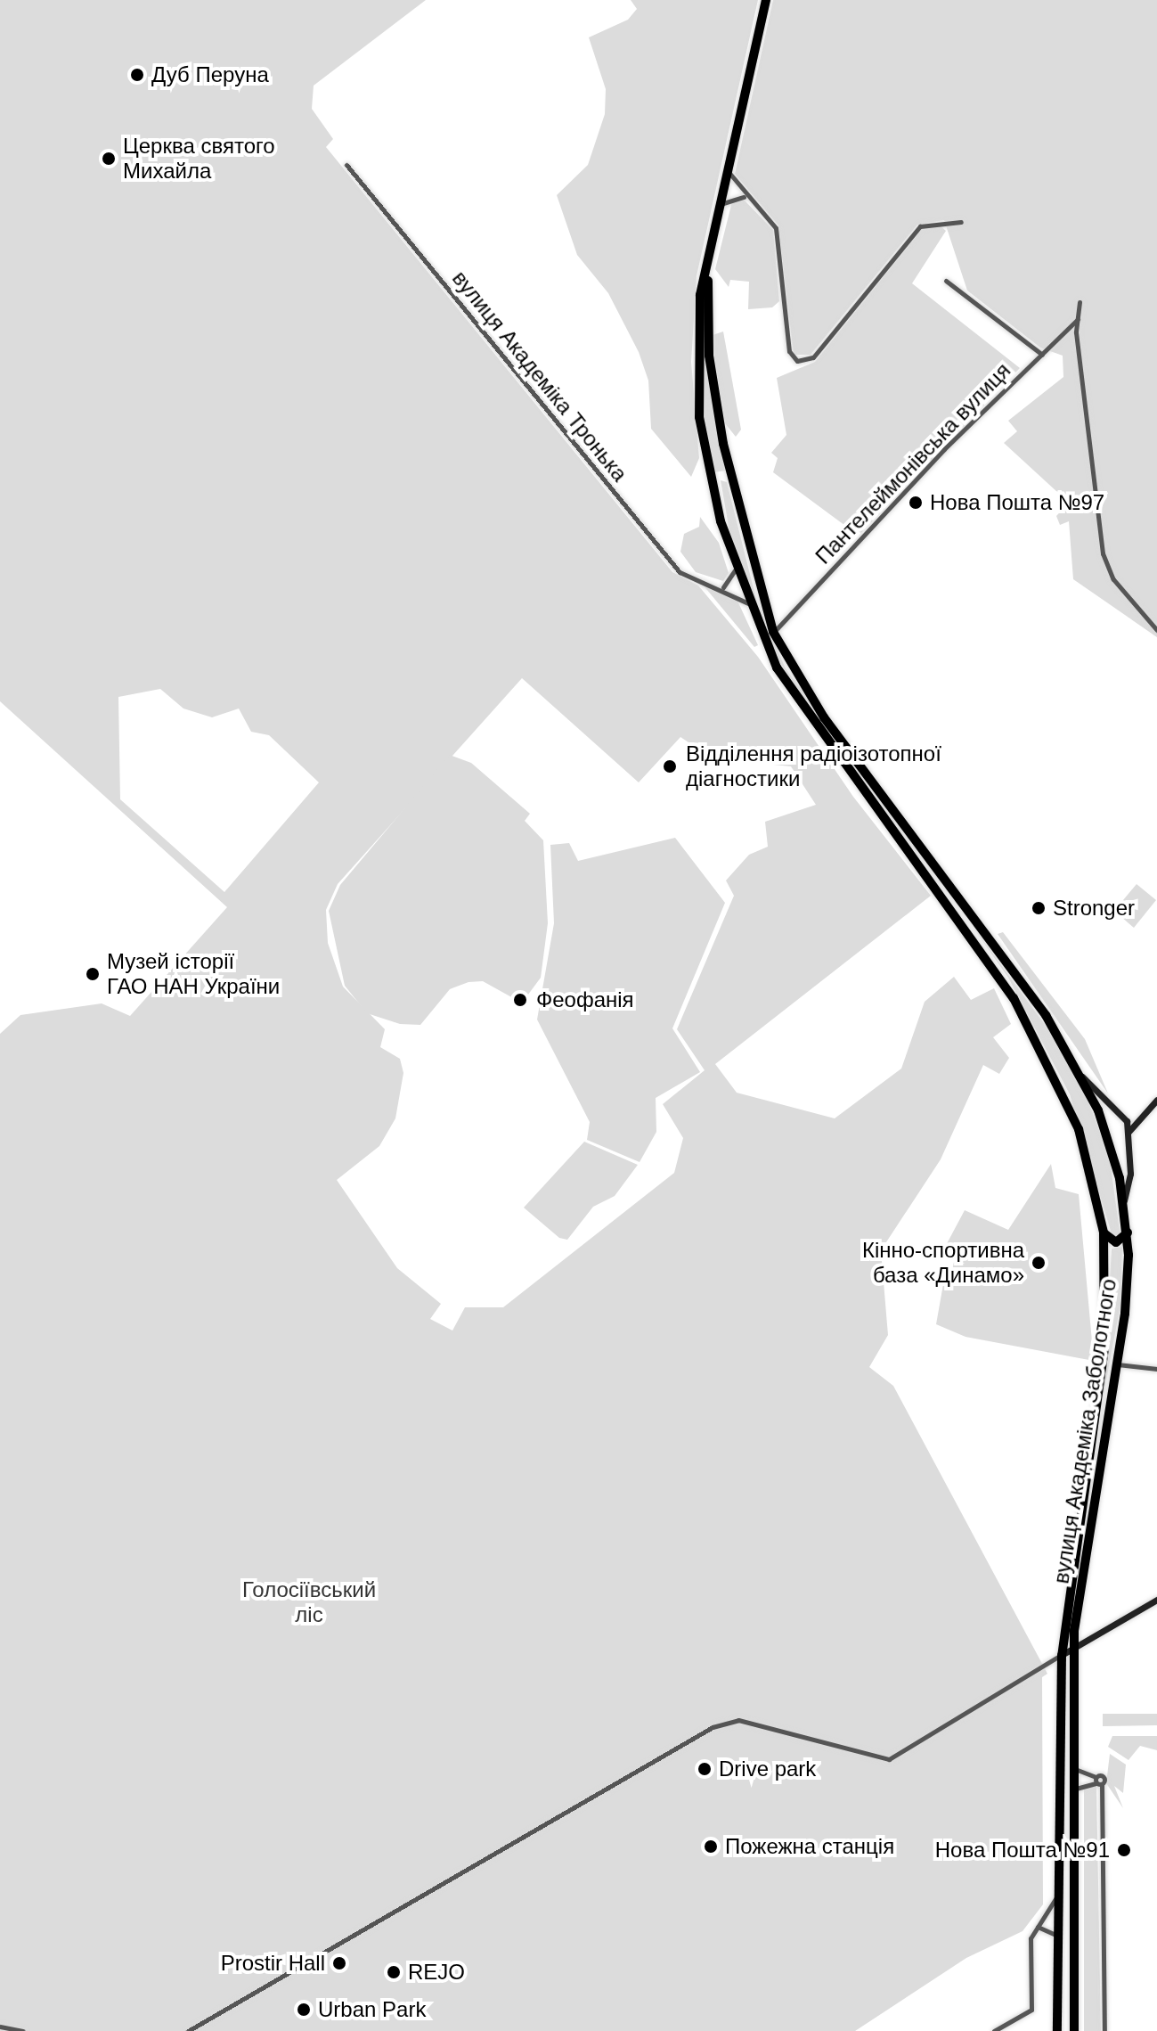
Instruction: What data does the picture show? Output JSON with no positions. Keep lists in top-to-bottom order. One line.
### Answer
{"streets":{"highway":["вулиця Академіка Заболотного"],"street":["вулиця Академіка Тронька","Пантелеймонівська вулиця"]},"crossings":[["вулиця Академіка Тронька","вулиця Академіка Заболотного"],["Пантелеймонівська вулиця","вулиця Академіка Заболотного"]],"parks":["Голосіївський ліс"],"places":["Дуб Перуна","Церква святого Михайла","Нова Пошта №97","Відділення радіоізотопної діагностики","Stronger","Музей історії ГАО НАН України","Феофанія","Кінно-спортивна база «Динамо»","Drive park","Пожежна станція","Нова Пошта №91","Prostir Hall","REJO","Urban Park"]}
